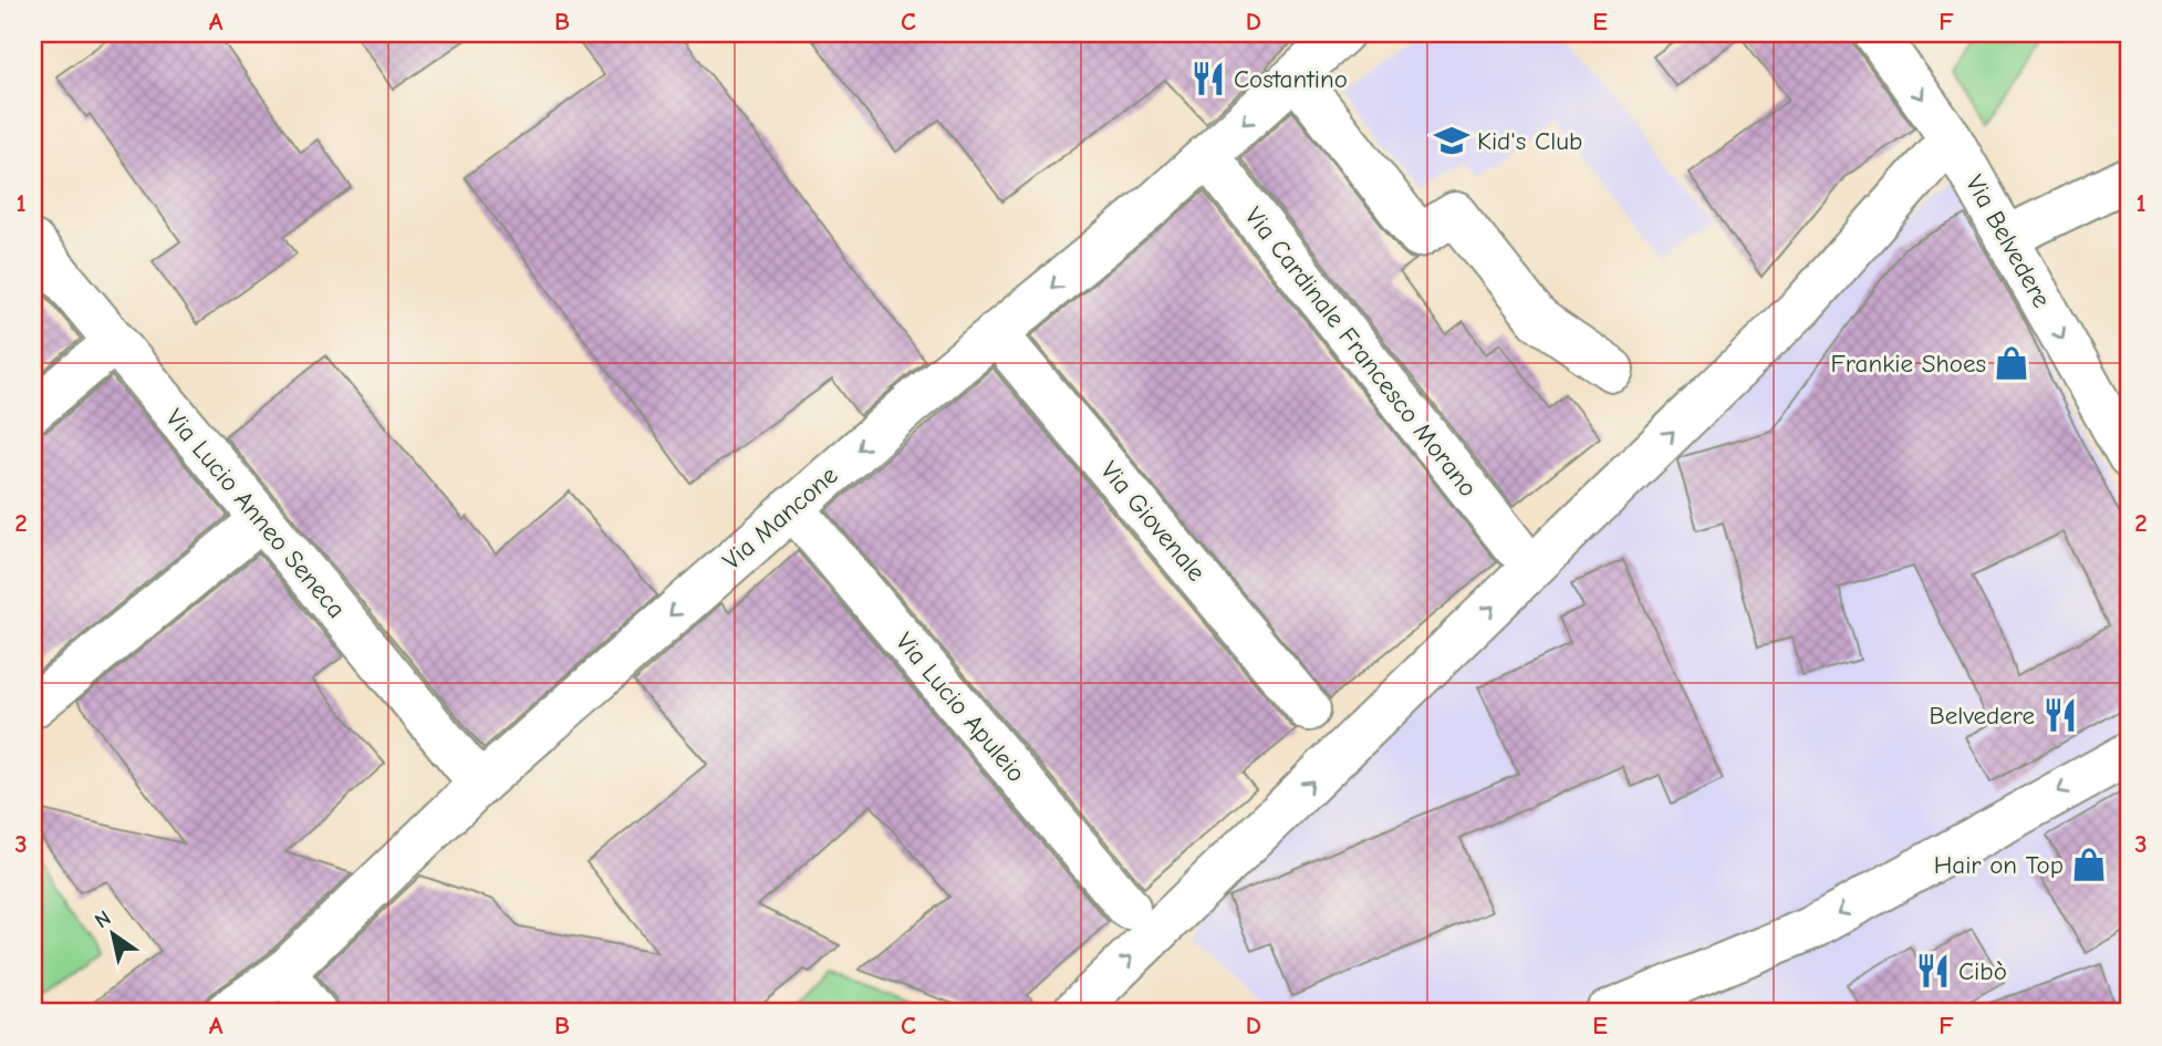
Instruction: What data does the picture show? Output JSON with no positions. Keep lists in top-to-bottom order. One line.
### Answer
{"streets":{"street":["Via Belvedere","Via Cardinale Francesco Morano","Via Lucio Anneo Seneca","Via Mancone","Via Giovenale","Via Lucio Apuleio"]},"crossings":[["Via Cardinale Francesco Morano","Via Mancone"],["Via Lucio Anneo Seneca","Via Mancone"],["Via Mancone","Via Giovenale"],["Via Mancone","Via Lucio Apuleio"]],"one_way":["Via Belvedere","Via Mancone"],"places":{"restaurant":["Costantino","Belvedere","Cibò"],"school or university":["Kid's Club"],"shop":["Frankie Shoes","Hair on Top"]},"north":"top left","grid":{"columns":["A","B","C","D","E","F"],"rows":["1","2","3"]}}
